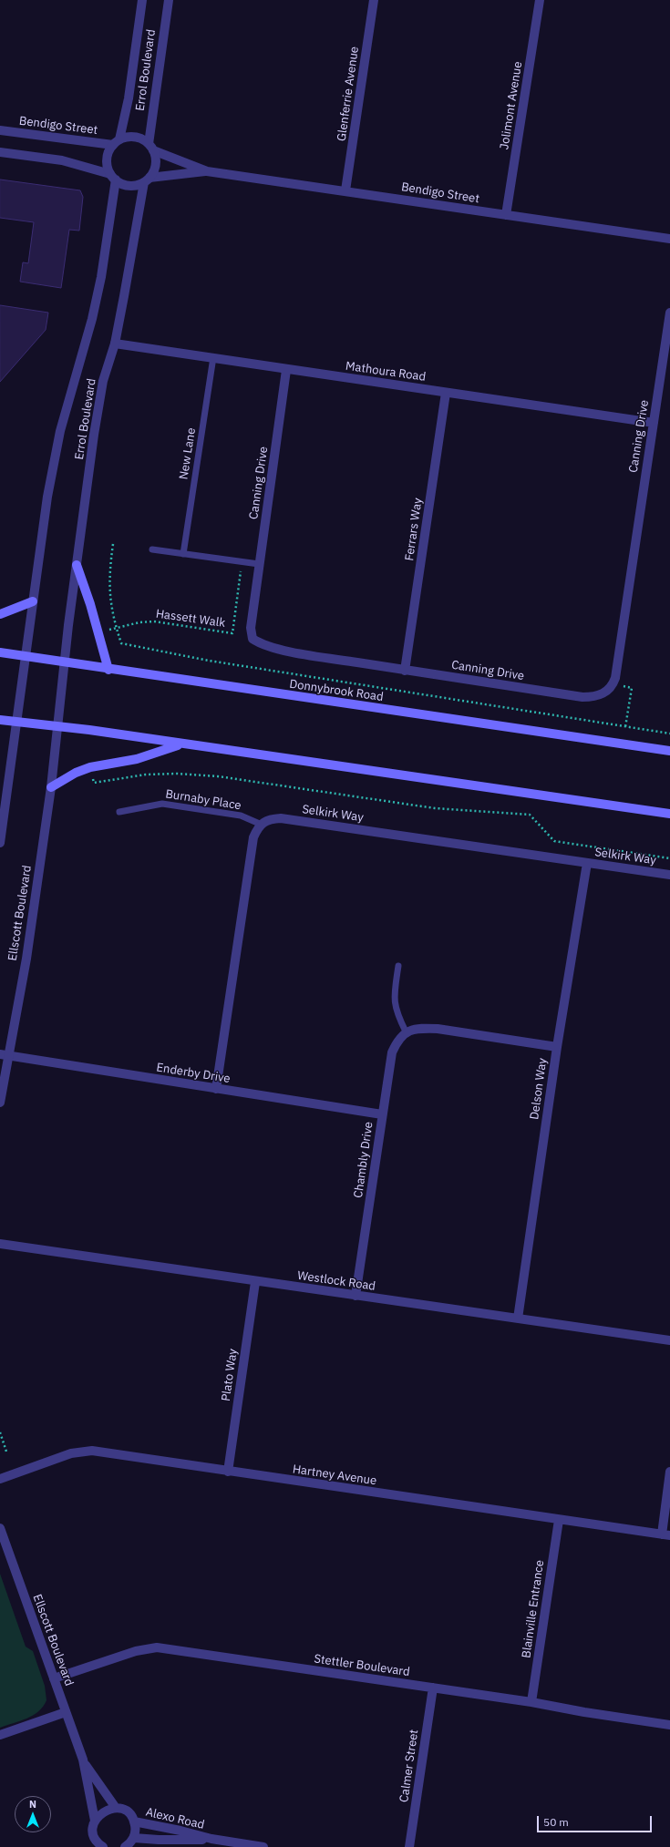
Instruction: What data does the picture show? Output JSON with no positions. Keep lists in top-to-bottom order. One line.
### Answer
{"streets":{"main road":["Donnybrook Road"],"street":["Errol Boulevard","Glenferrie Avenue","Jolimont Avenue","Bendigo Street","Mathoura Road","Canning Drive","Ferrars Way","Selkirk Way","Ellscott Boulevard","Enderby Drive","Delson Way","Chambly Drive","Westlock Road","Plato Way","Hartney Avenue","Blainville Entrance","Stettler Boulevard","Calmer Street","Alexo Road"],"lane":["New Lane","Burnaby Place"],"path":["Hassett Walk"]},"crossings":[["Errol Boulevard","Bendigo Street"],["Errol Boulevard","Mathoura Road"],["Errol Boulevard","Donnybrook Road"],["Errol Boulevard","Ellscott Boulevard"],["Glenferrie Avenue","Bendigo Street"],["Jolimont Avenue","Bendigo Street"],["Mathoura Road","Canning Drive"],["Mathoura Road","New Lane"],["Mathoura Road","Ferrars Way"],["Canning Drive","Ferrars Way"],["Burnaby Place","Selkirk Way"],["Selkirk Way","Delson Way"],["Ellscott Boulevard","Enderby Drive"],["Ellscott Boulevard","Stettler Boulevard"],["Ellscott Boulevard","Alexo Road"],["Enderby Drive","Chambly Drive"],["Delson Way","Westlock Road"],["Chambly Drive","Westlock Road"],["Westlock Road","Plato Way"],["Plato Way","Hartney Avenue"],["Hartney Avenue","Blainville Entrance"],["Blainville Entrance","Stettler Boulevard"],["Stettler Boulevard","Calmer Street"]],"scale_bar":"50 m","north":"top"}
